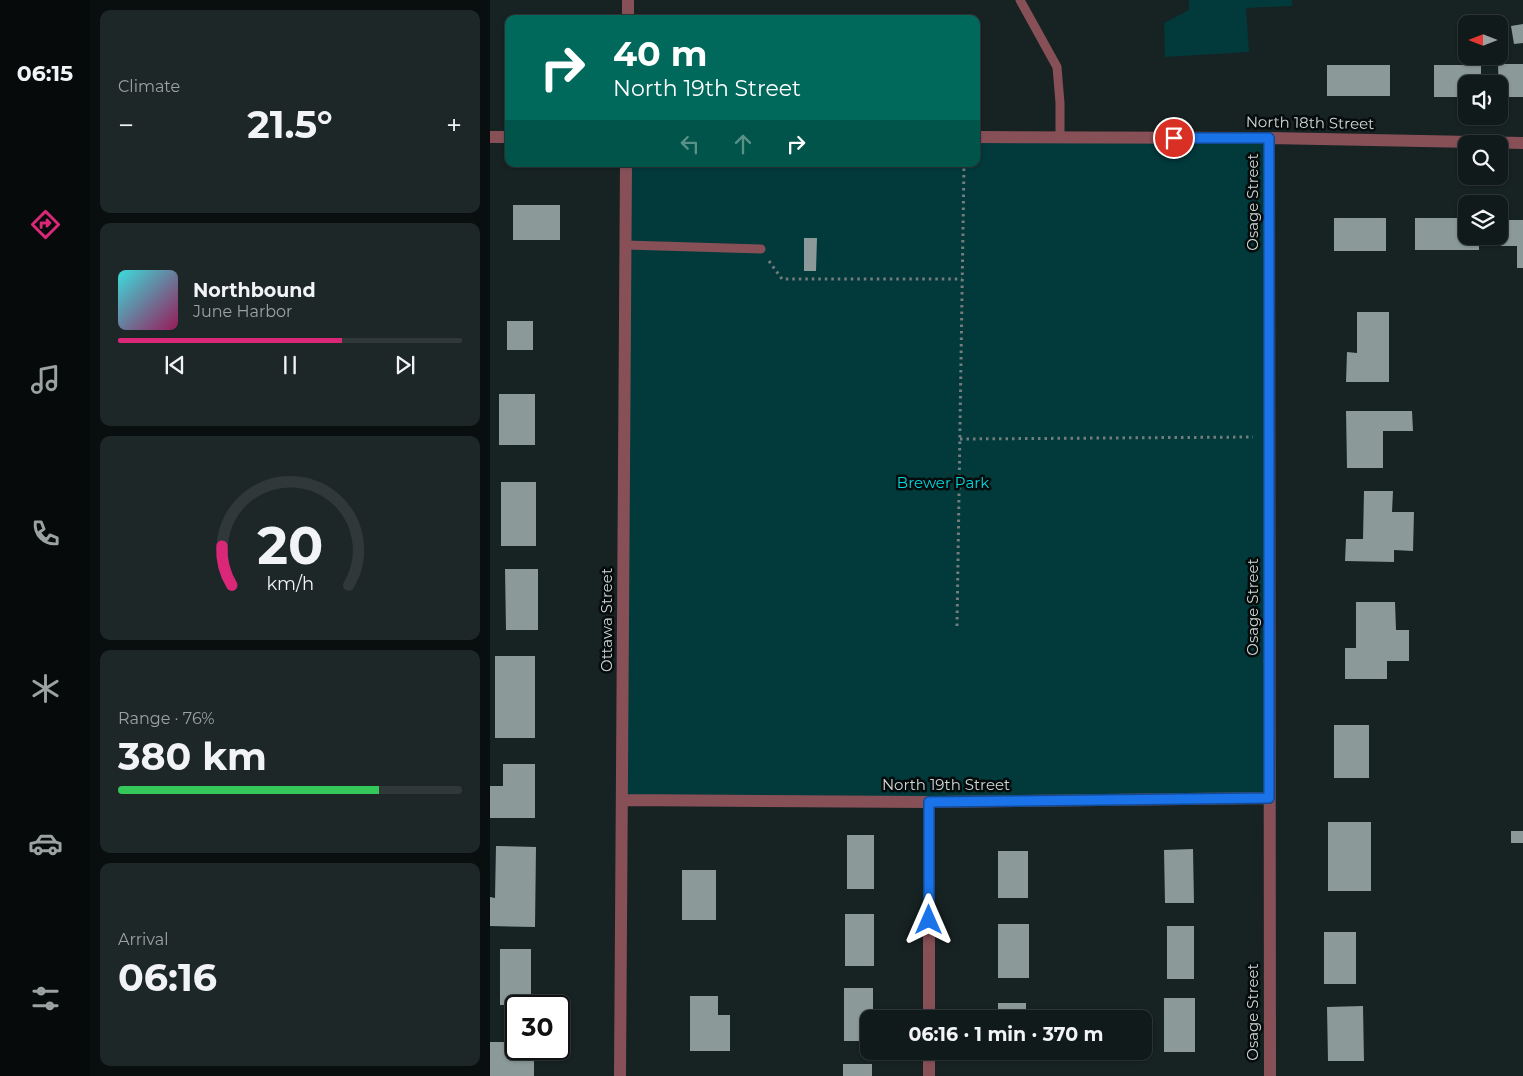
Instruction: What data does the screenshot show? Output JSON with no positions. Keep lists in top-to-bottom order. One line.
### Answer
{"streets":{"street":["North 18th Street","Osage Street","Ottawa Street","North 19th Street"]},"crossings":[["North 18th Street","Osage Street"],["Osage Street","North 19th Street"],["Ottawa Street","North 19th Street"]],"parks":["Brewer Park"],"north":"left","page":{"tabs":"06:15","tile":["Climate",["Range · 76%","380 km"],["Arrival","06:16"]],"turn":["40 m","North 19th Street"],"heat":["−","21.5°","+"],"song":["Northbound","June Harbor"],"limit":"30","trip":"06:16 · 1 min · 370 m","gauge":["20","km/h"]}}
